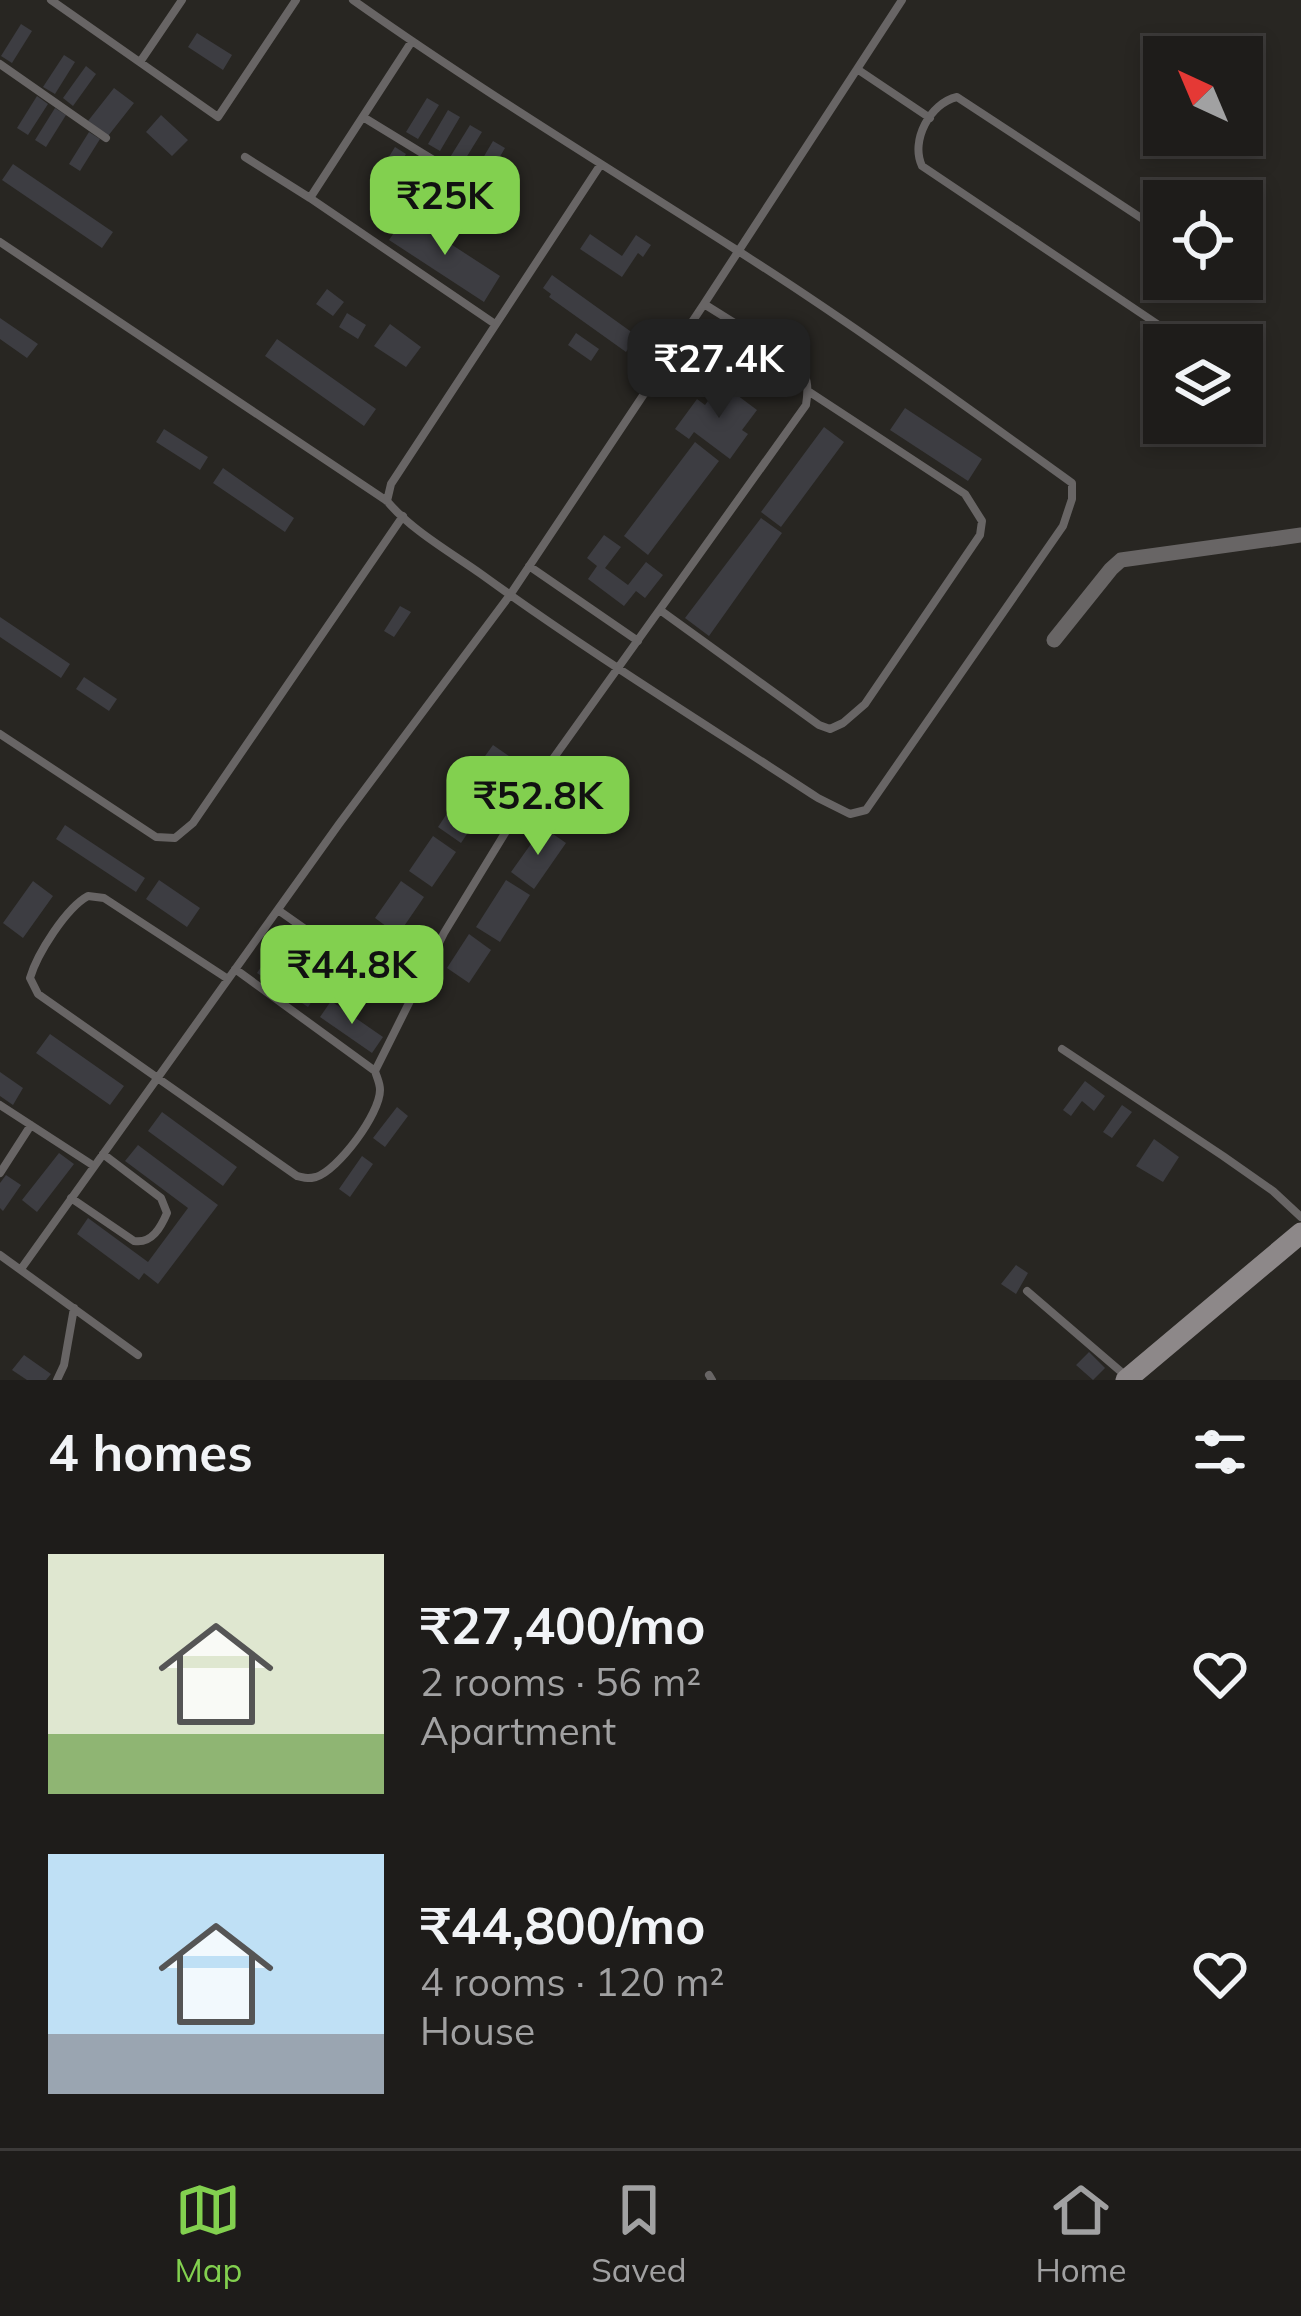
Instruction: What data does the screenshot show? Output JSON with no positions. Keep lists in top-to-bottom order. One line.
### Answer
{"north":"top left","page":{"price":["₹25K","₹27.4K","₹52.8K","₹44.8K"],"heading":"4 homes","list":[{"name":"₹27,400/mo","note":"2 rooms · 56 m² · Apartment"},{"name":"₹44,800/mo","note":"4 rooms · 120 m² · House"}],"tabs":["Map","Saved","Home"]}}
